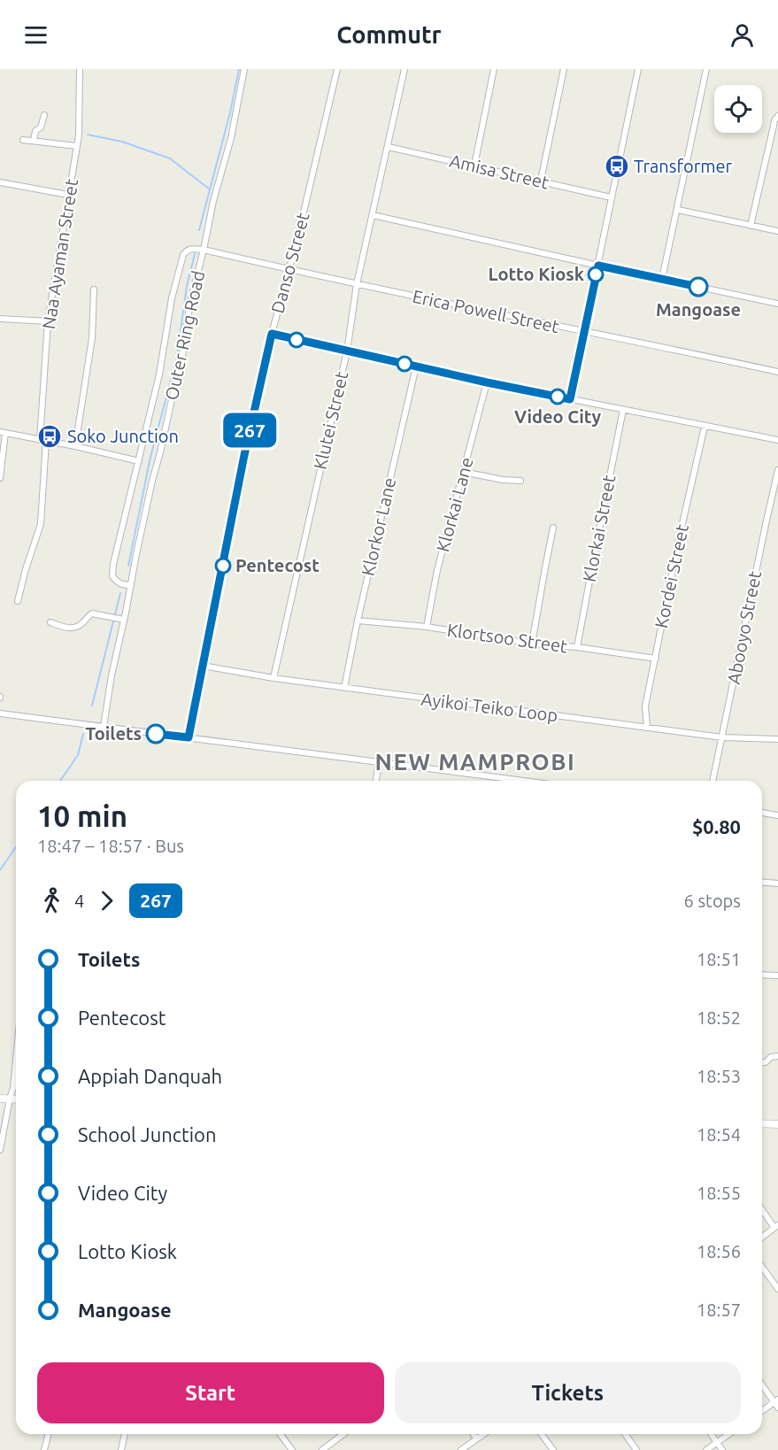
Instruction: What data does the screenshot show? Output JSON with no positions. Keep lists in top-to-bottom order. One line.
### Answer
{"streets":{"street":["Amisa Street","Naa Ayaman Street","Danso Street","Erica Powell Street","Outer Ring Road","Klutei Street","Klorkai Lane","Klorkor Lane","Klorkai Street","Kordei Street","Abooyo Street","Klortsoo Street","Ayikoi Teiko Loop"]},"crossings":[["Amisa Street","Klutei Street"],["Danso Street","Erica Powell Street"],["Danso Street","Ayikoi Teiko Loop"],["Erica Powell Street","Outer Ring Road"],["Erica Powell Street","Klutei Street"],["Klutei Street","Ayikoi Teiko Loop"],["Klorkai Lane","Klortsoo Street"],["Klorkor Lane","Klortsoo Street"],["Klorkor Lane","Ayikoi Teiko Loop"],["Klorkai Street","Klortsoo Street"],["Kordei Street","Klortsoo Street"],["Kordei Street","Ayikoi Teiko Loop"],["Abooyo Street","Ayikoi Teiko Loop"]],"districts":["NEW MAMPROBI"],"places":{"bus stop":["Transformer","Soko Junction"],"other":["Lotto Kiosk","Mangoase","Video City","Pentecost","Toilets"]},"lines":["bus line 267"],"page":{"header":"Commutr","on_map":"267","heading":["10 min","18:47 – 18:57 · Bus","$0.80"],"legs":["4","267","6 stops"],"list":[{"name":"Toilets","value":"18:51"},{"name":"Pentecost","value":"18:52"},{"name":"Appiah Danquah","value":"18:53"},{"name":"School Junction","value":"18:54"},{"name":"Video City","value":"18:55"},{"name":"Lotto Kiosk","value":"18:56"},{"name":"Mangoase","value":"18:57"}],"buttons":["Start","Tickets"]}}
